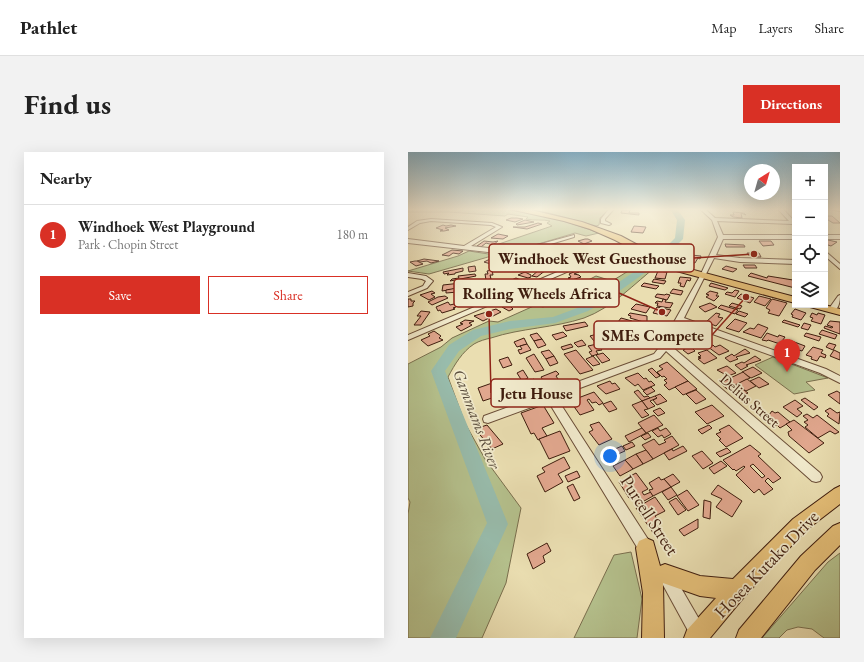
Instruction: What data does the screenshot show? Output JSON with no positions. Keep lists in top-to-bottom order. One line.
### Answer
{"streets":{"main road":["Hosea Kutako Drive"],"street":["Delius Street","Purcell Street"]},"crossings":[["Purcell Street","Hosea Kutako Drive"]],"water":["Gammams River"],"places":["Windhoek West Guesthouse","SMEs Compete","Rolling Wheels Africa","Jetu House"],"north":"top right","page":{"header":"Pathlet","nav":["Map","Layers","Share"],"buttons":["Directions",["Save","Share"]],"title":"Find us","heading":"Nearby","map_buttons":["+","−"],"list":[{"mark":"1","name":"Windhoek West Playground","note":"Park · Chopin Street","value":"180 m"}],"pins":"1"}}
